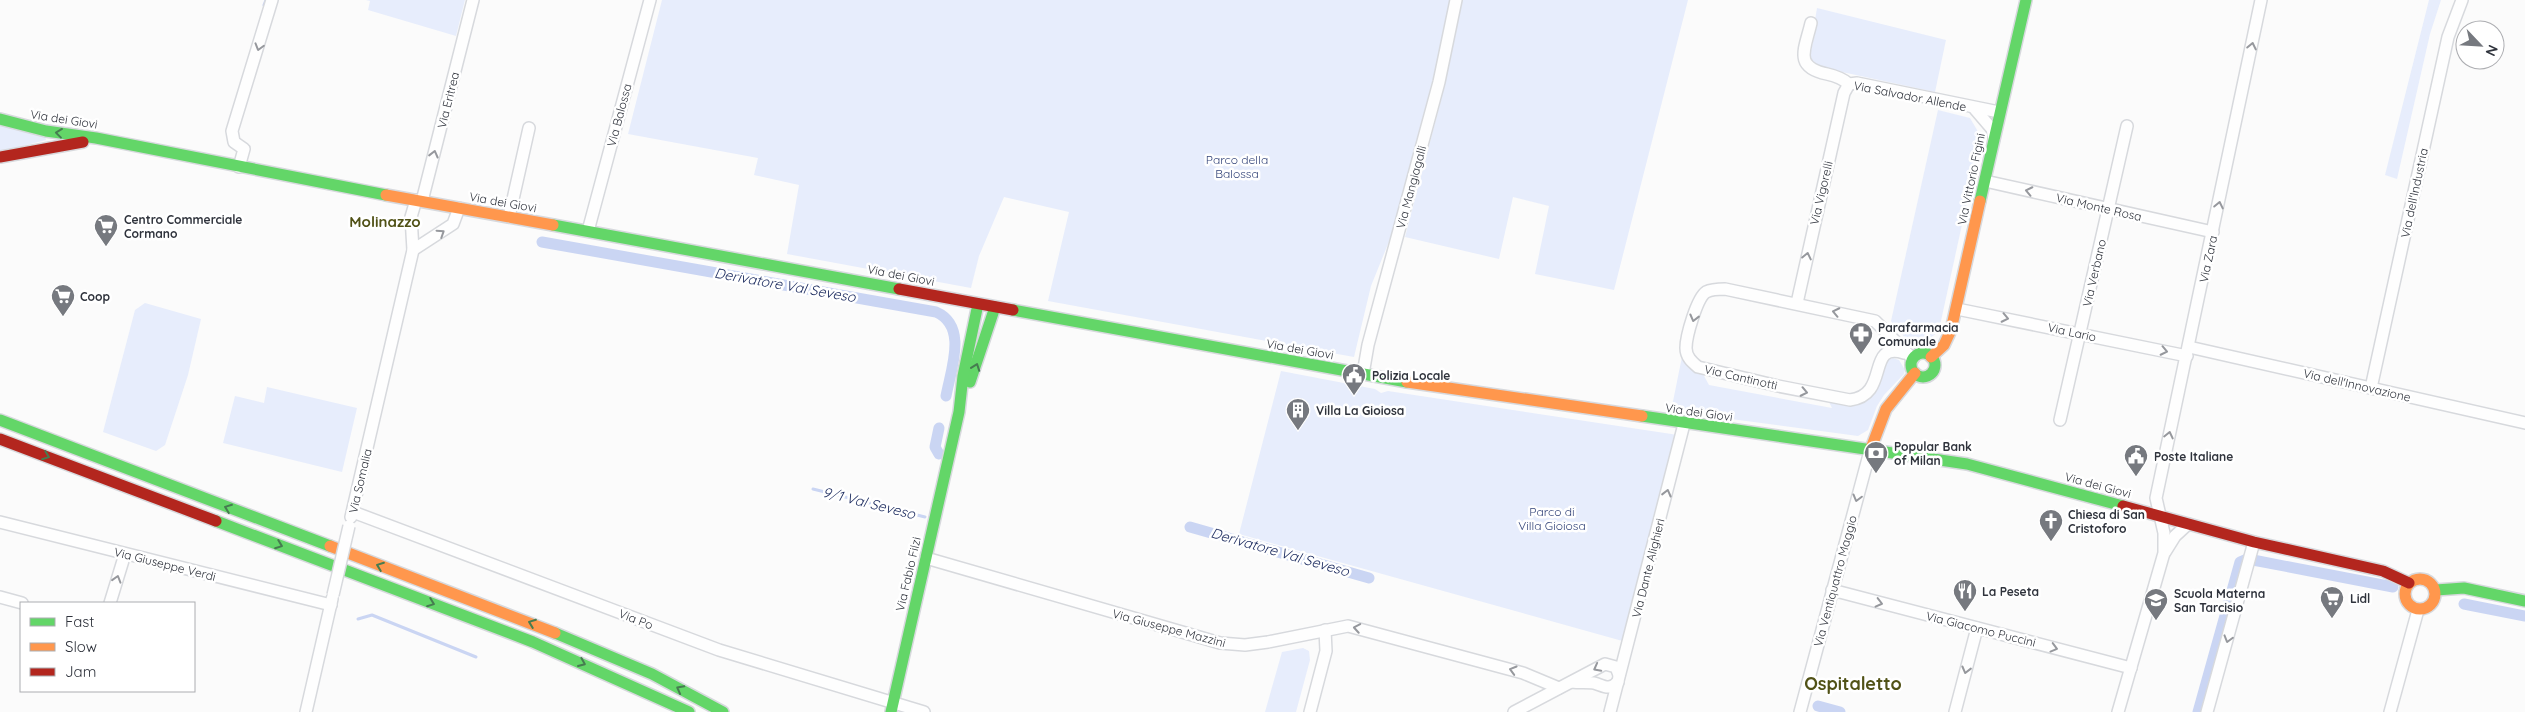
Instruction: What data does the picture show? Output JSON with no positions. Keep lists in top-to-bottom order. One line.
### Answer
{"streets":{"main road":["Via dei Giovi","Via Vittorio Figini","Via Fabio Filzi"],"street":["Via Salvador Allende","Via Eritrea","Via Balossa","Via Mangiagalli","Via Vigorelli","Via dell'Industria","Via Monte Rosa","Via Zara","Via Verbano","Via Lario","Via Cantinotti","Via dell'Innovazione","Via Somalia","Via Giuseppe Verdi","Via Dante Alighieri","Via Ventiquattro Maggio","Via Po","Via Giuseppe Mazzini","Via Giacomo Puccini"]},"crossings":[["Via Salvador Allende","Via Vittorio Figini"],["Via Salvador Allende","Via Vigorelli"],["Via Eritrea","Via dei Giovi"],["Via Eritrea","Via Somalia"],["Via Balossa","Via dei Giovi"],["Via dei Giovi","Via Mangiagalli"],["Via dei Giovi","Via Zara"],["Via dei Giovi","Via Somalia"],["Via dei Giovi","Via Dante Alighieri"],["Via dei Giovi","Via Fabio Filzi"],["Via dei Giovi","Via Ventiquattro Maggio"],["Via Vittorio Figini","Via Monte Rosa"],["Via Vittorio Figini","Via Lario"],["Via Vittorio Figini","Via Cantinotti"],["Via Vigorelli","Via Cantinotti"],["Via dell'Industria","Via dell'Innovazione"],["Via Monte Rosa","Via Zara"],["Via Monte Rosa","Via Verbano"],["Via Zara","Via Lario"],["Via Zara","Via dell'Innovazione"],["Via Verbano","Via Lario"],["Via Lario","Via dell'Innovazione"],["Via Somalia","Via Giuseppe Verdi"],["Via Somalia","Via Po"],["Via Fabio Filzi","Via Po"],["Via Fabio Filzi","Via Giuseppe Mazzini"],["Via Ventiquattro Maggio","Via Giacomo Puccini"]],"one_way":["Via Vigorelli","Via Monte Rosa","Via Zara","Via Lario","Via Dante Alighieri","Via Ventiquattro Maggio","Via Giuseppe Mazzini","Via Giacomo Puccini"],"districts":["Molinazzo","Ospitaletto"],"water":["Derivatore Val Seveso","9/1 Val Seveso"],"parks":["Parco della Balossa","Parco di Villa Gioiosa"],"places":{"supermarket":["Centro Commerciale Cormano","Coop","Lidl"],"pharmacy":["Parafarmacia Comunale"],"public building":["Polizia Locale","Poste Italiane"],"building":["Villa La Gioiosa"],"bank":["Popular Bank of Milan"],"church":["Chiesa di San Cristoforo"],"restaurant":["La Peseta"],"school or university":["Scuola Materna San Tarcisio"]},"legend":["Fast","Slow","Jam"],"north":"bottom right"}
